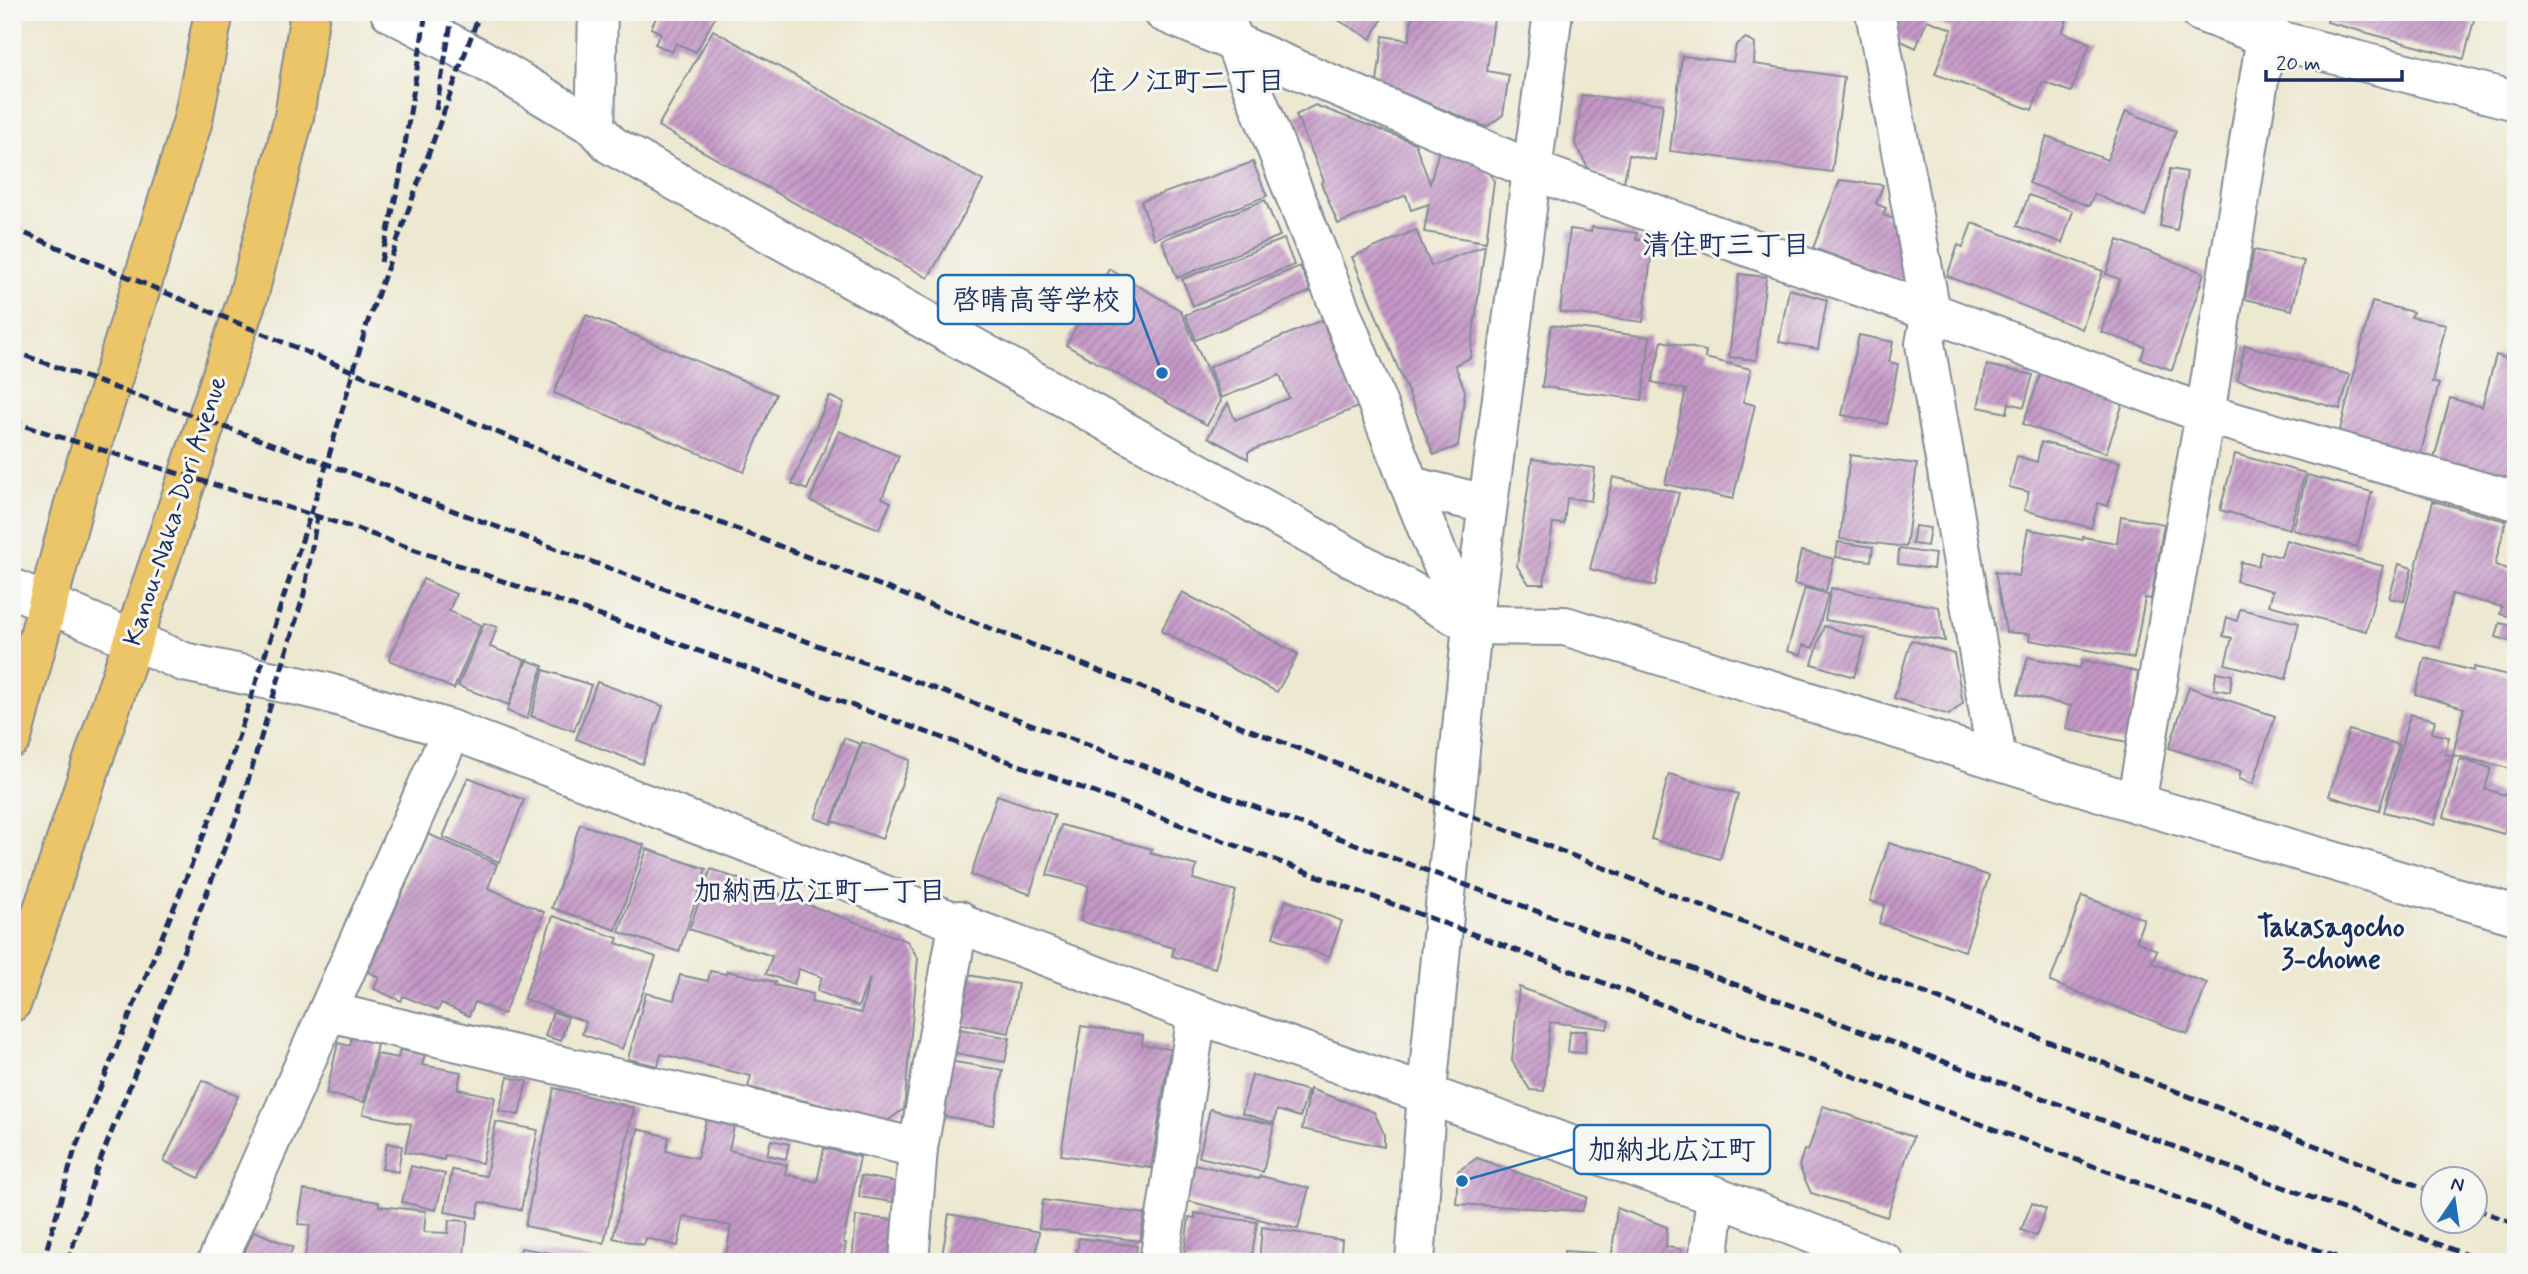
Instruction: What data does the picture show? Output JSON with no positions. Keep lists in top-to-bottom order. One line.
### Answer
{"streets":{"highway":["Kanou-Naka-Dori Avenue"]},"districts":["住ノ江町二丁目","清住町三丁目","加納西広江町一丁目","Takasagocho 3-chome"],"places":["啓晴高等学校","加納北広江町"],"scale_bar":"20 m","north":"top"}
